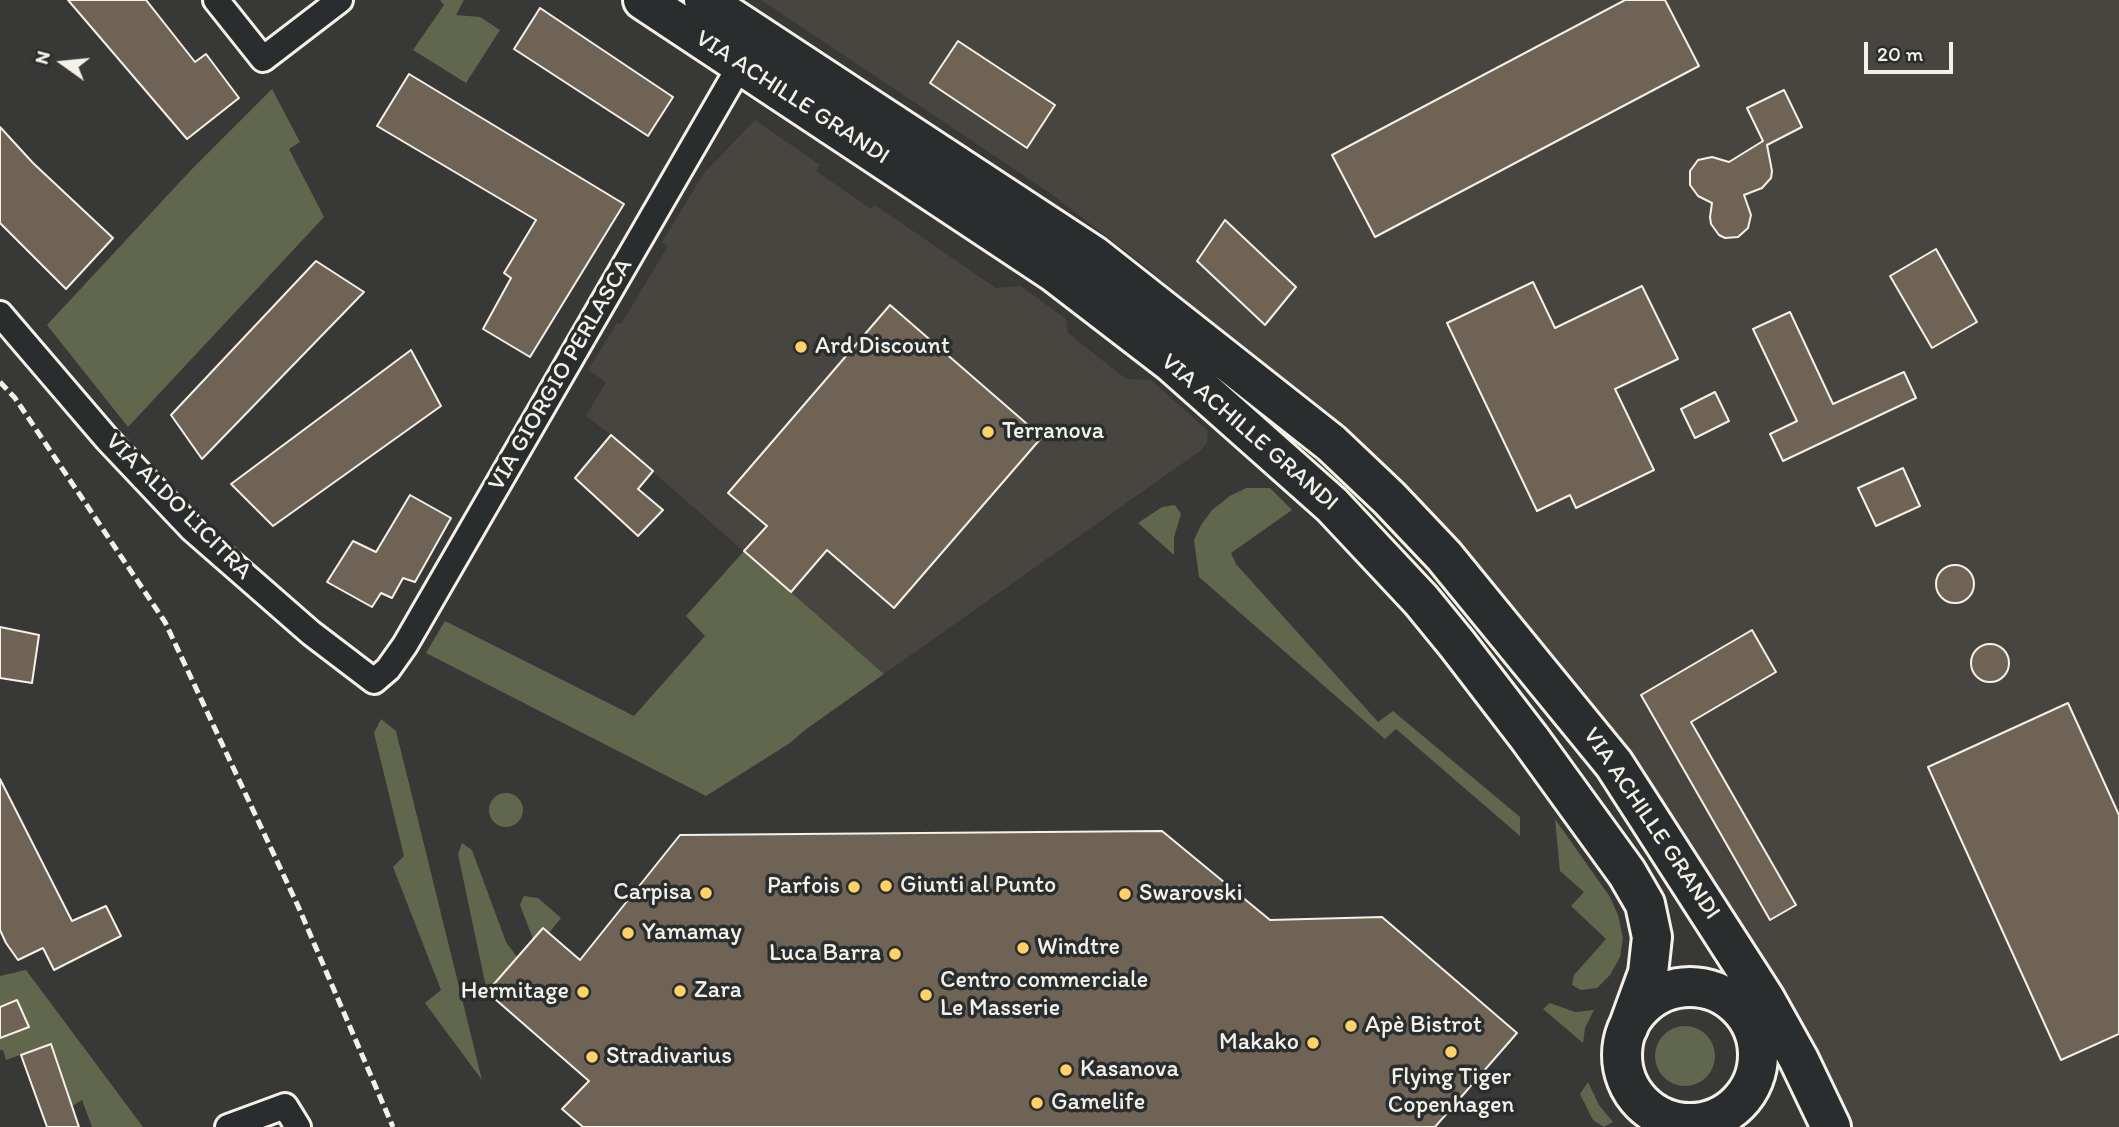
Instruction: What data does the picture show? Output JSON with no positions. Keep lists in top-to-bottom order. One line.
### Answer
{"streets":{"main road":["VIA ACHILLE GRANDI"],"street":["VIA GIORGIO PERLASCA","VIA ALDO LICITRA"]},"crossings":[["VIA ACHILLE GRANDI","VIA GIORGIO PERLASCA"],["VIA GIORGIO PERLASCA","VIA ALDO LICITRA"]],"places":["Ard Discount","Terranova","Giunti al Punto","Parfois","Carpisa","Swarovski","Yamamay","Windtre","Luca Barra","Zara","Hermitage","Centro commerciale Le Masserie","Apè Bistrot","Makako","Flying Tiger Copenhagen","Stradivarius","Kasanova","Gamelife"],"scale_bar":"20 m","north":"left"}
